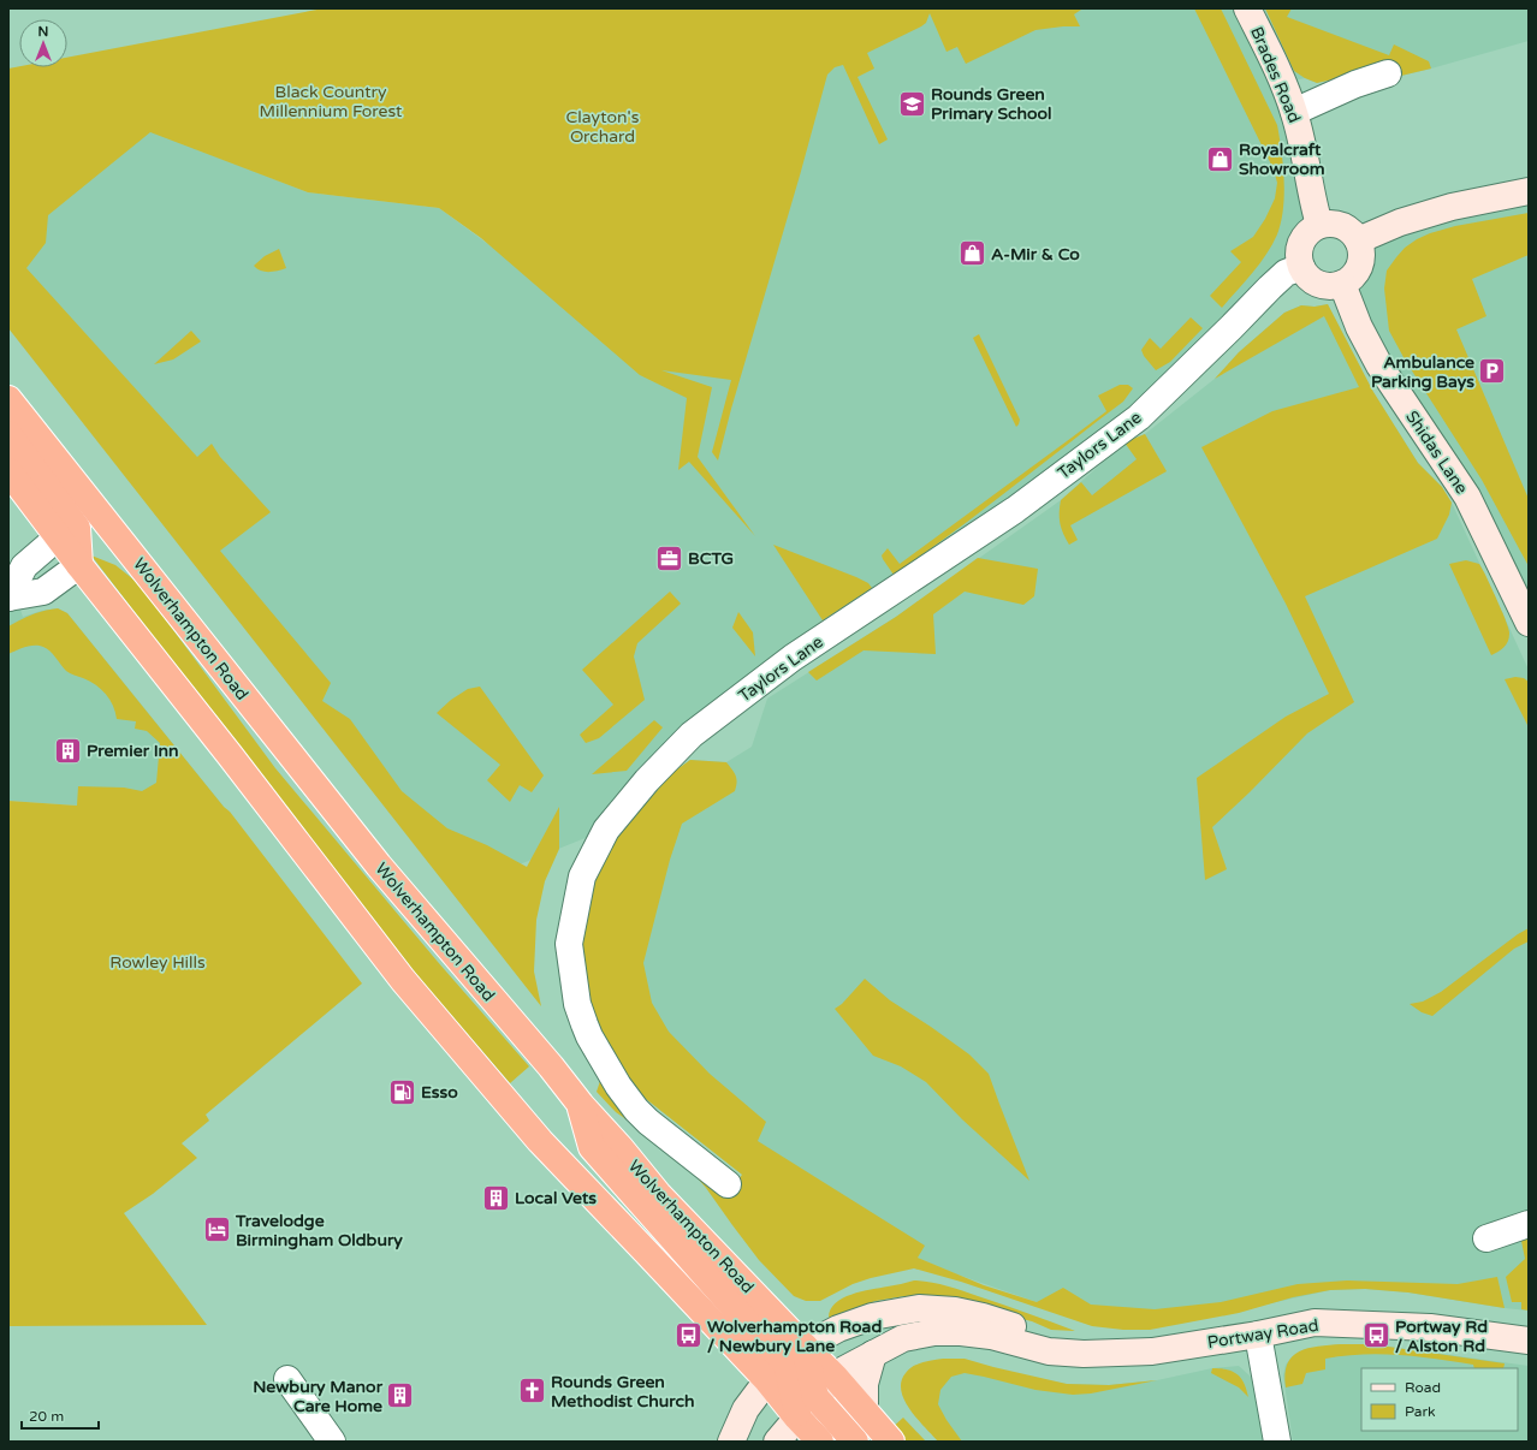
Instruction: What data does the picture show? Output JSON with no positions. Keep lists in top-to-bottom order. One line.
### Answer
{"streets":{"highway":["Wolverhampton Road"],"street":["Brades Road","Taylors Lane","Shidas Lane","Portway Road"]},"crossings":[["Brades Road","Taylors Lane"],["Brades Road","Shidas Lane"],["Taylors Lane","Shidas Lane"],["Wolverhampton Road","Portway Road"]],"parks":["Black Country Millennium Forest","Clayton's Orchard","Rowley Hills"],"places":{"school or university":["Rounds Green Primary School"],"shop":["Royalcraft Showroom","A-Mir & Co"],"parking":["Ambulance Parking Bays"],"office":["BCTG"],"building":["Premier Inn","Local Vets","Newbury Manor Care Home"],"fuel station":["Esso"],"hotel":["Travelodge Birmingham Oldbury"],"bus stop":["Wolverhampton Road / Newbury Lane","Portway Rd / Alston Rd"],"church":["Rounds Green Methodist Church"]},"legend":["Road","Park"],"scale_bar":"20 m","north":"top"}
